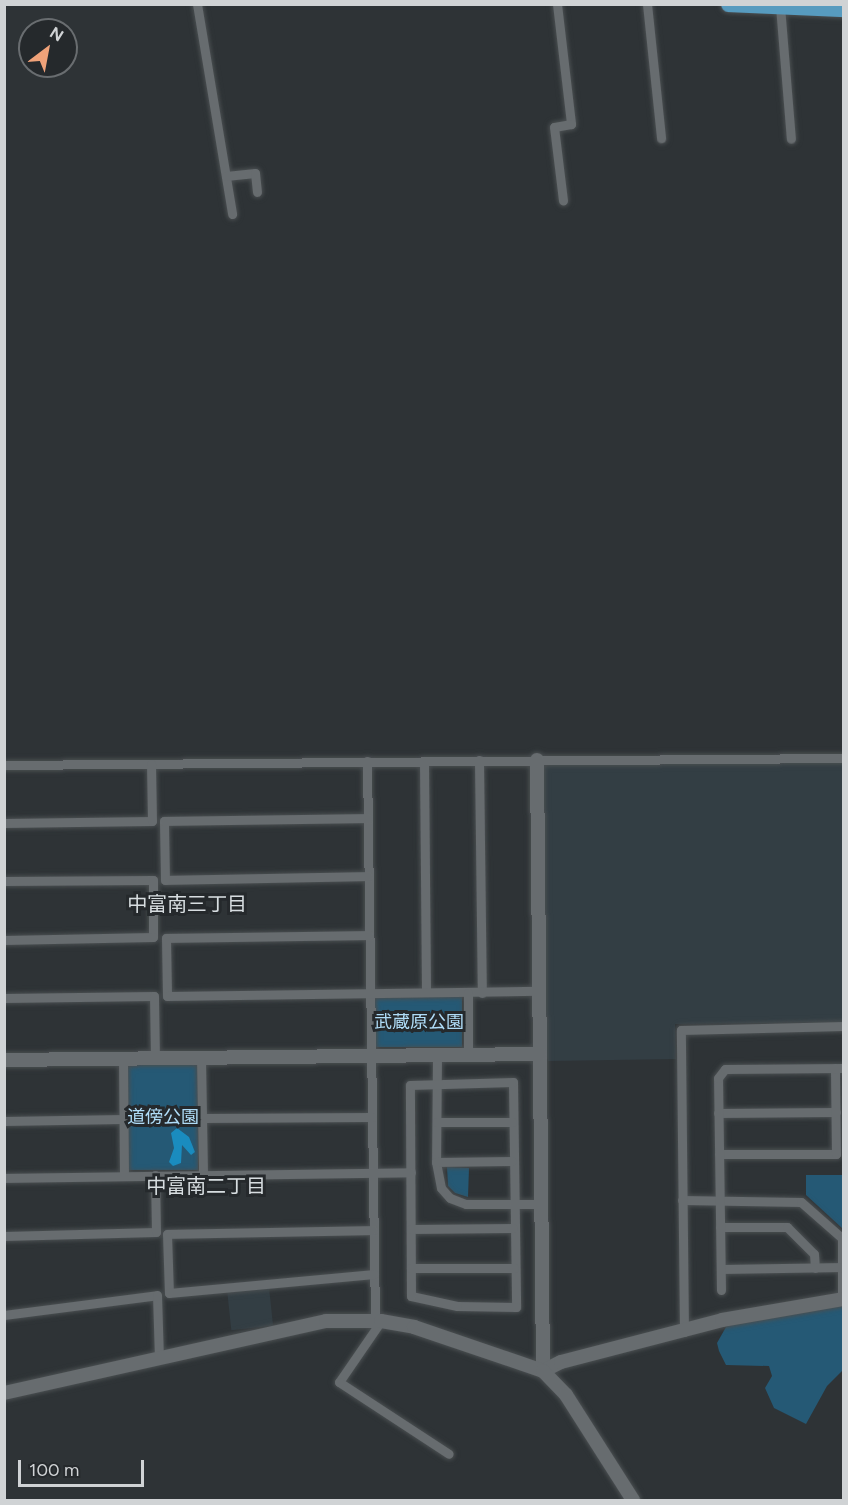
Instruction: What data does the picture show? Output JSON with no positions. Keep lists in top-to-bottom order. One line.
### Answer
{"districts":["中富南三丁目","中富南二丁目"],"parks":["武蔵原公園","道傍公園"],"scale_bar":"100 m","north":"top right"}
